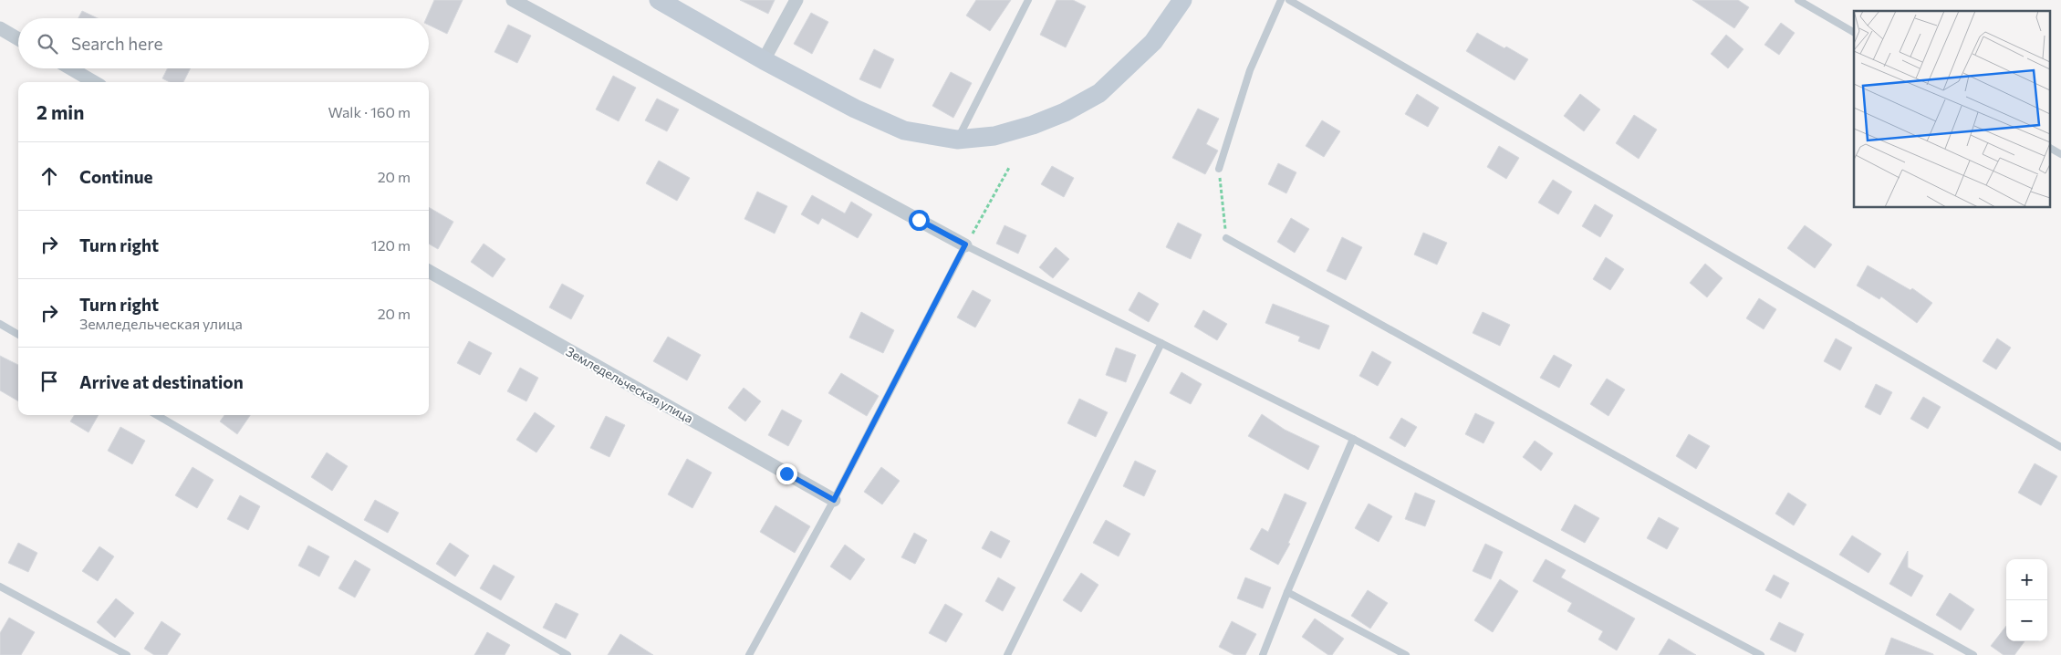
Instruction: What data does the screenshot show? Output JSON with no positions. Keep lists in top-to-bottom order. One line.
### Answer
{"streets":{"street":["Земледельческая улица"]},"page":{"search":"Search here","heading":["2 min","Walk · 160 m"],"list":[["Continue","20 m"],["Turn right","120 m"],["Turn right","Земледельческая улица","20 m"],"Arrive at destination"],"map_buttons":["+","−"]}}
